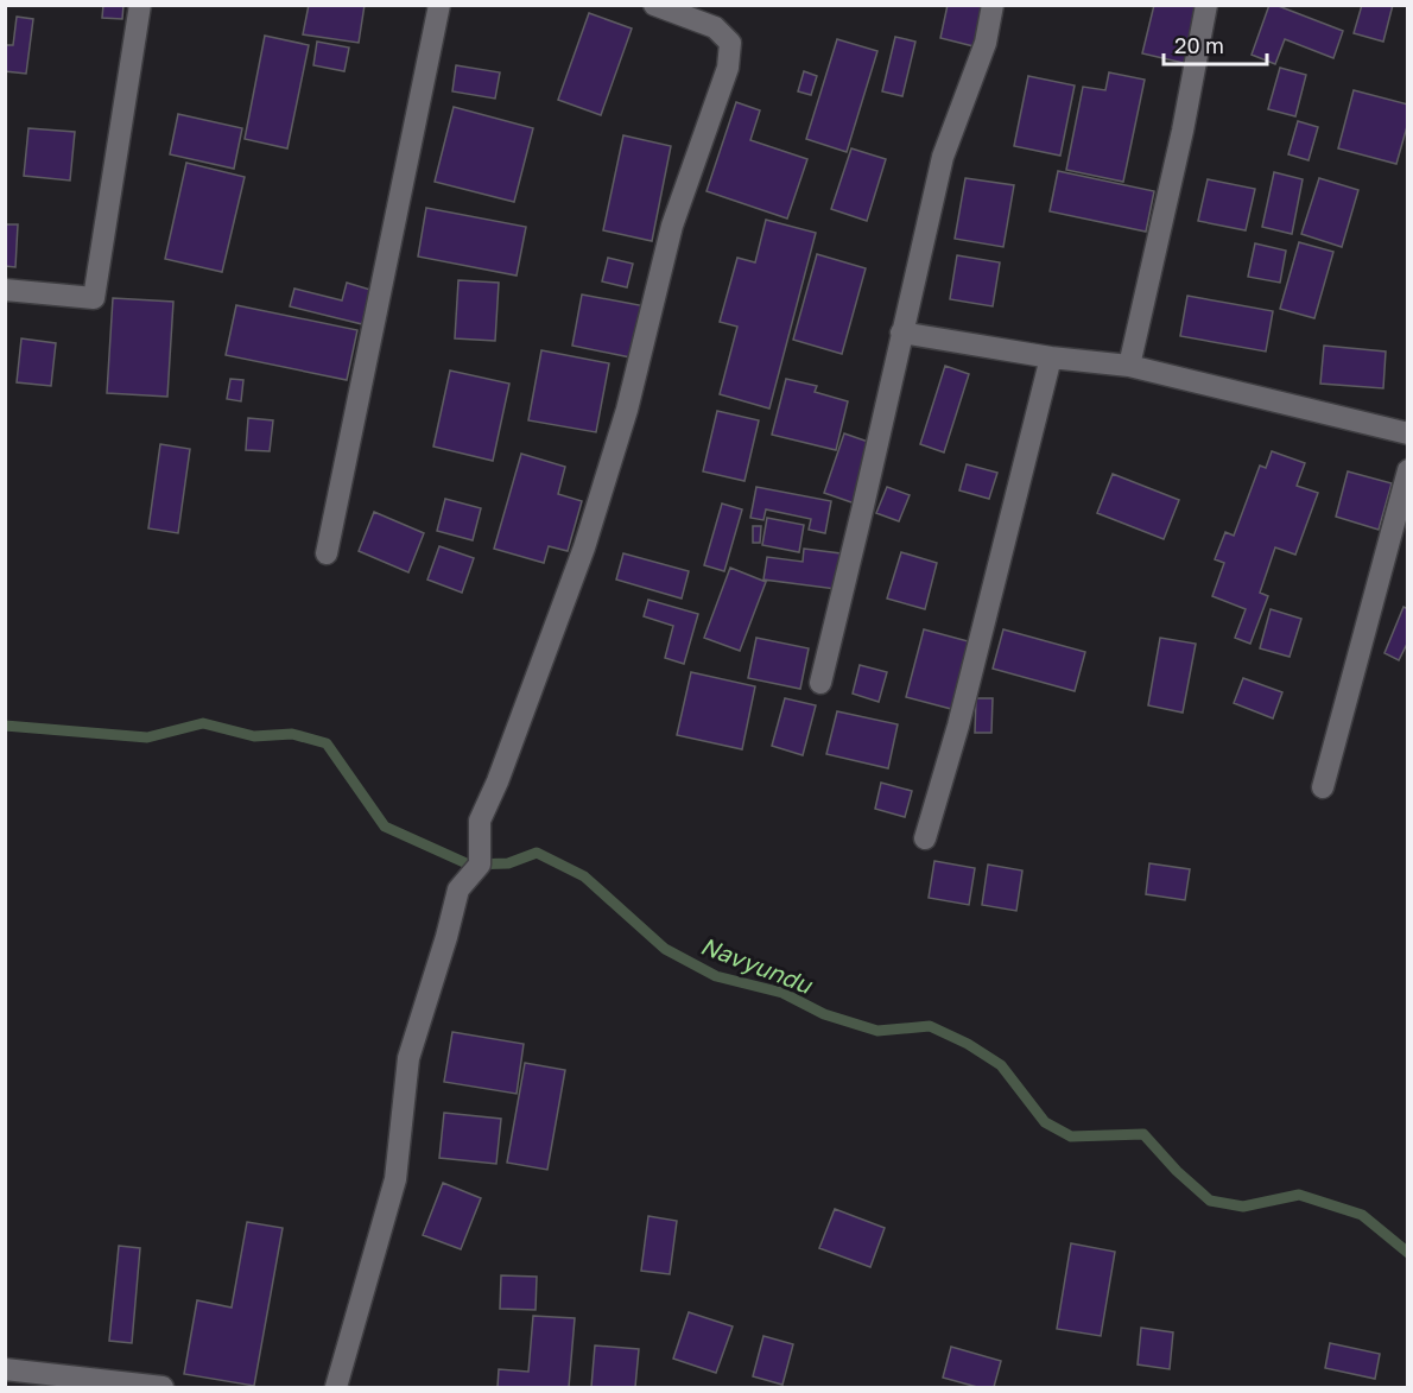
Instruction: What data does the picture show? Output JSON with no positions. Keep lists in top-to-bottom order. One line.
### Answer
{"water":["Navyundu"],"scale_bar":"20 m"}
